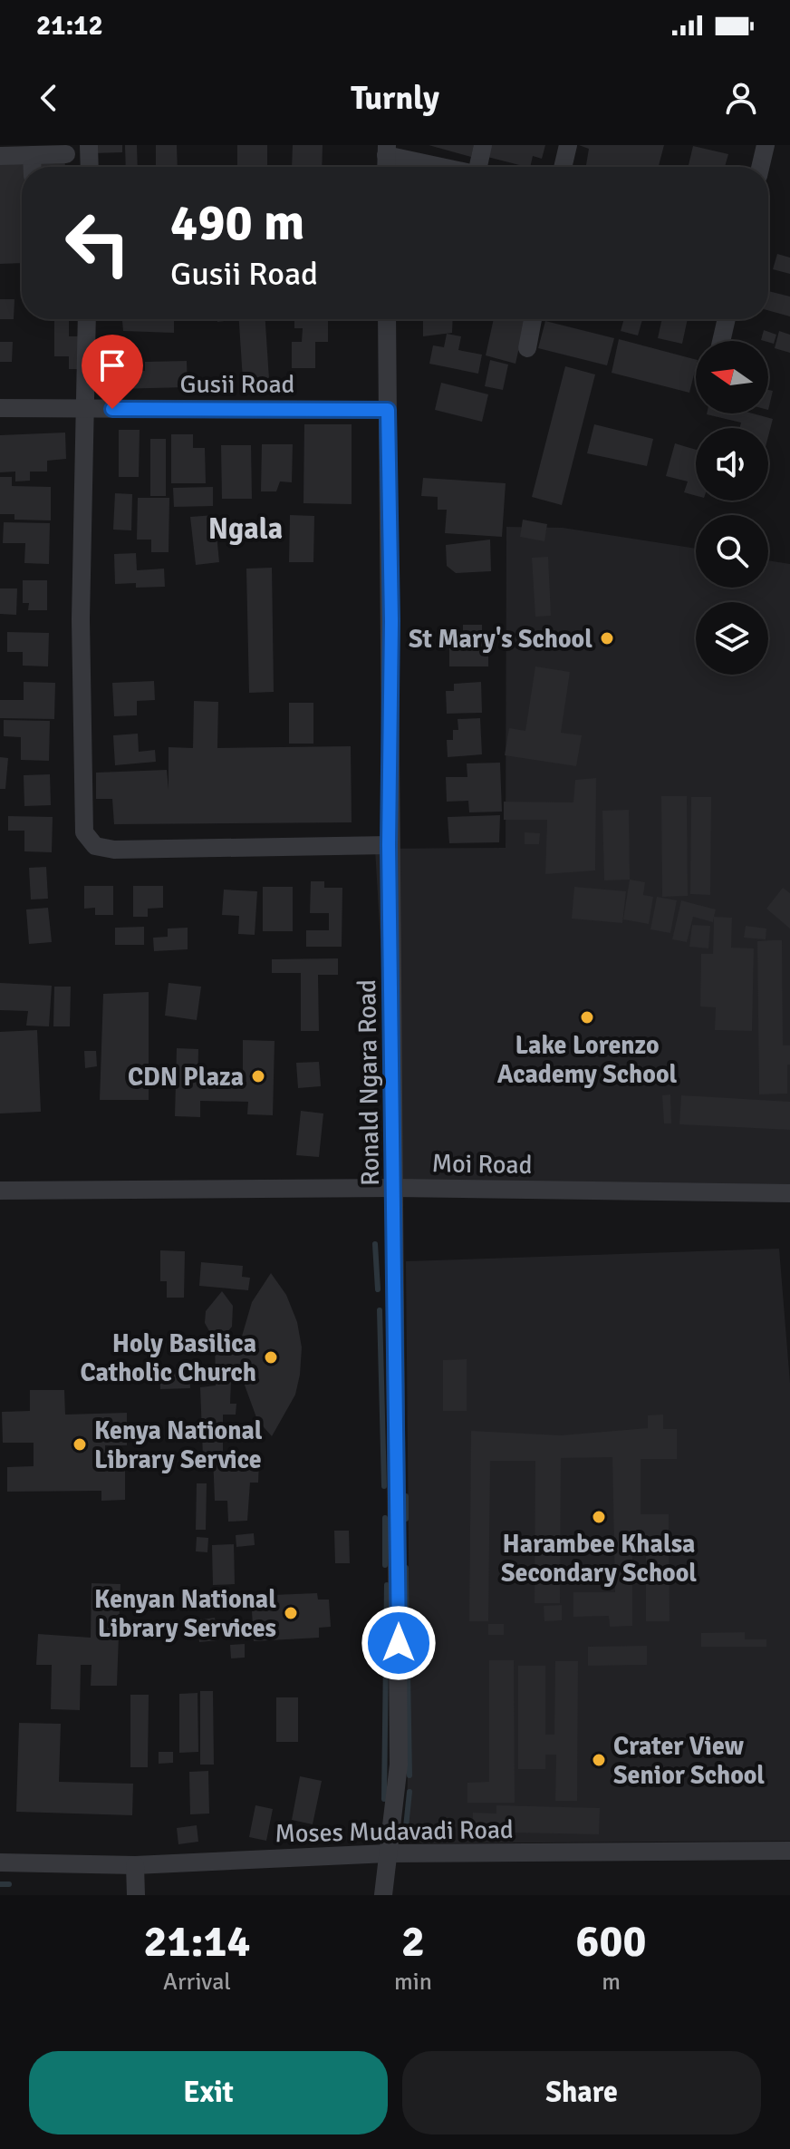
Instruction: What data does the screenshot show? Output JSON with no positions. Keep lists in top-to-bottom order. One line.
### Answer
{"streets":{"street":["Gusii Road","Ronald Ngara Road","Moi Road","Moses Mudavadi Road"]},"crossings":[["Gusii Road","Ronald Ngara Road"],["Ronald Ngara Road","Moi Road"],["Ronald Ngara Road","Moses Mudavadi Road"]],"districts":["Ngala"],"places":["St Mary's School","Lake Lorenzo Academy School","CDN Plaza","Holy Basilica Catholic Church","Kenya National Library Service","Harambee Khalsa Secondary School","Kenyan National Library Services","Crater View Senior School"],"north":"left","page":{"status":"21:12","header":"Turnly","turn":["490 m","Gusii Road"],"eta":["21:14","Arrival","2","min","600","m"],"buttons":["Exit","Share"]}}
